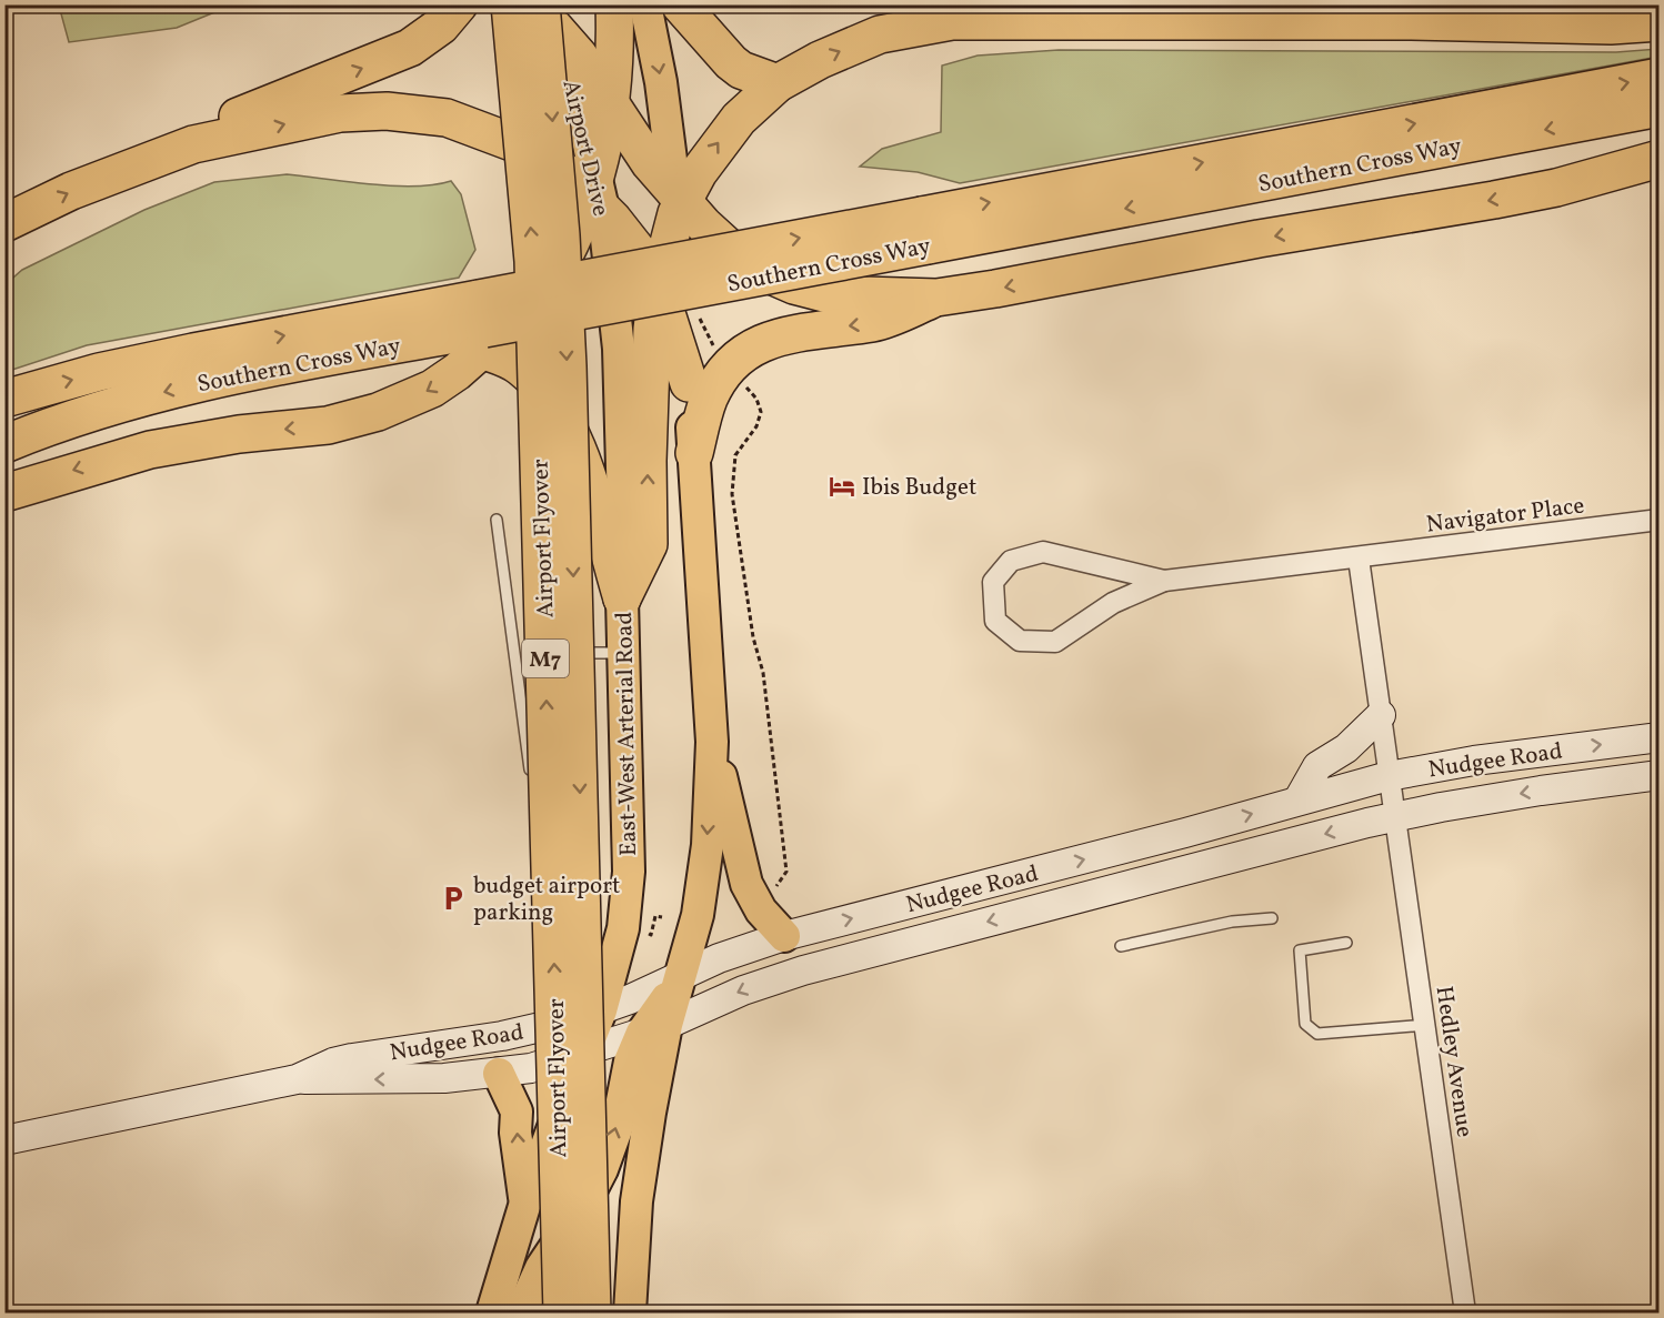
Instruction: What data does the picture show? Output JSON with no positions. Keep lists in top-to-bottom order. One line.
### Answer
{"streets":{"highway":["Southern Cross Way","Airport Flyover","M7"],"main road":["Airport Drive","East-West Arterial Road","Nudgee Road"],"street":["Navigator Place","Hedley Avenue"]},"crossings":[["Airport Drive","Airport Flyover"],["Airport Drive","East-West Arterial Road"],["East-West Arterial Road","Nudgee Road"],["Nudgee Road","Hedley Avenue"]],"places":{"hotel":["Ibis Budget"],"parking":["budget airport parking"]}}
